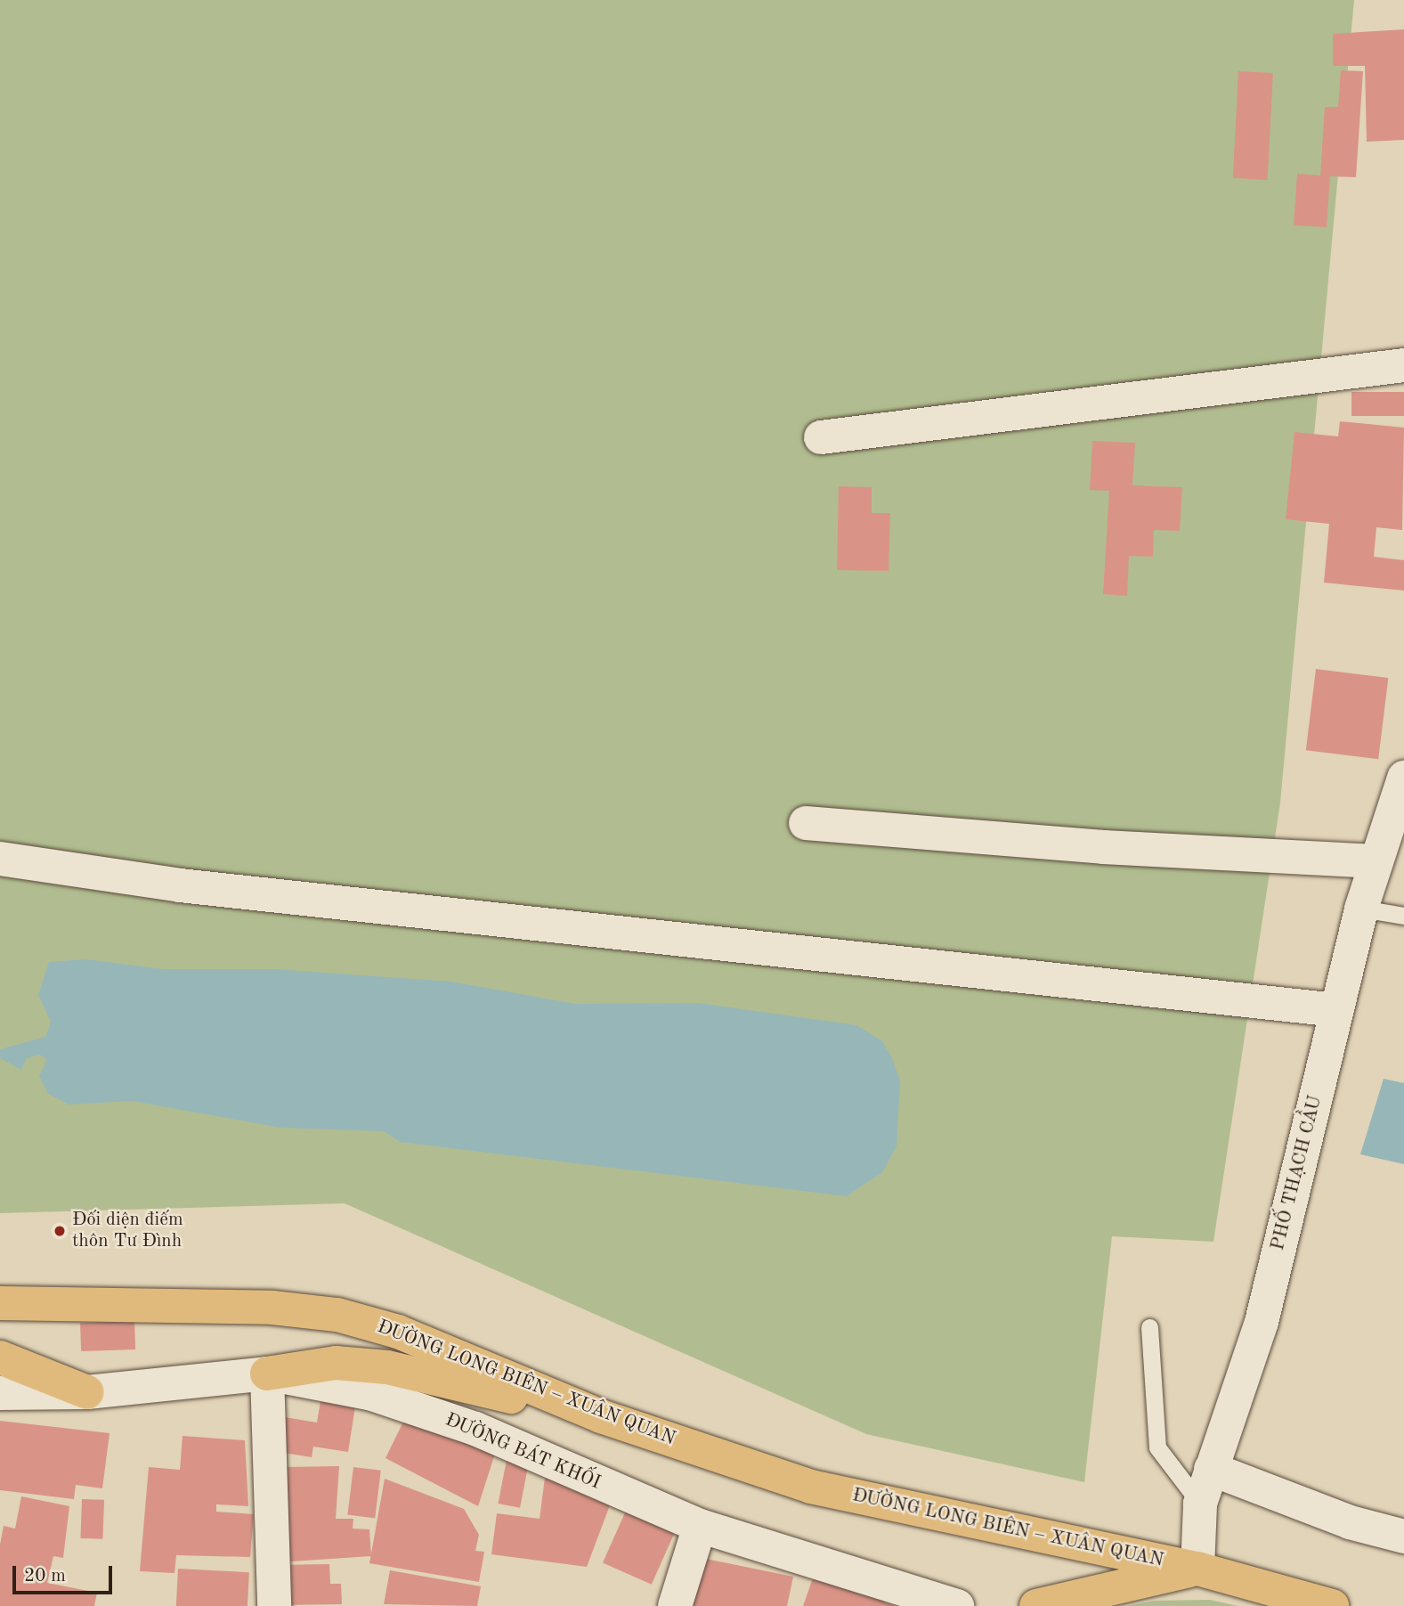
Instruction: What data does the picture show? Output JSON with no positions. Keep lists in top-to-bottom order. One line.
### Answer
{"streets":{"main road":["ĐƯỜNG LONG BIÊN – XUÂN QUAN"],"street":["PHỐ THẠCH CẦU","ĐƯỜNG BÁT KHỐI"]},"crossings":[["PHỐ THẠCH CẦU","ĐƯỜNG LONG BIÊN – XUÂN QUAN"]],"places":["Đối diện điếm thôn Tư Đình"],"scale_bar":"20 m"}
